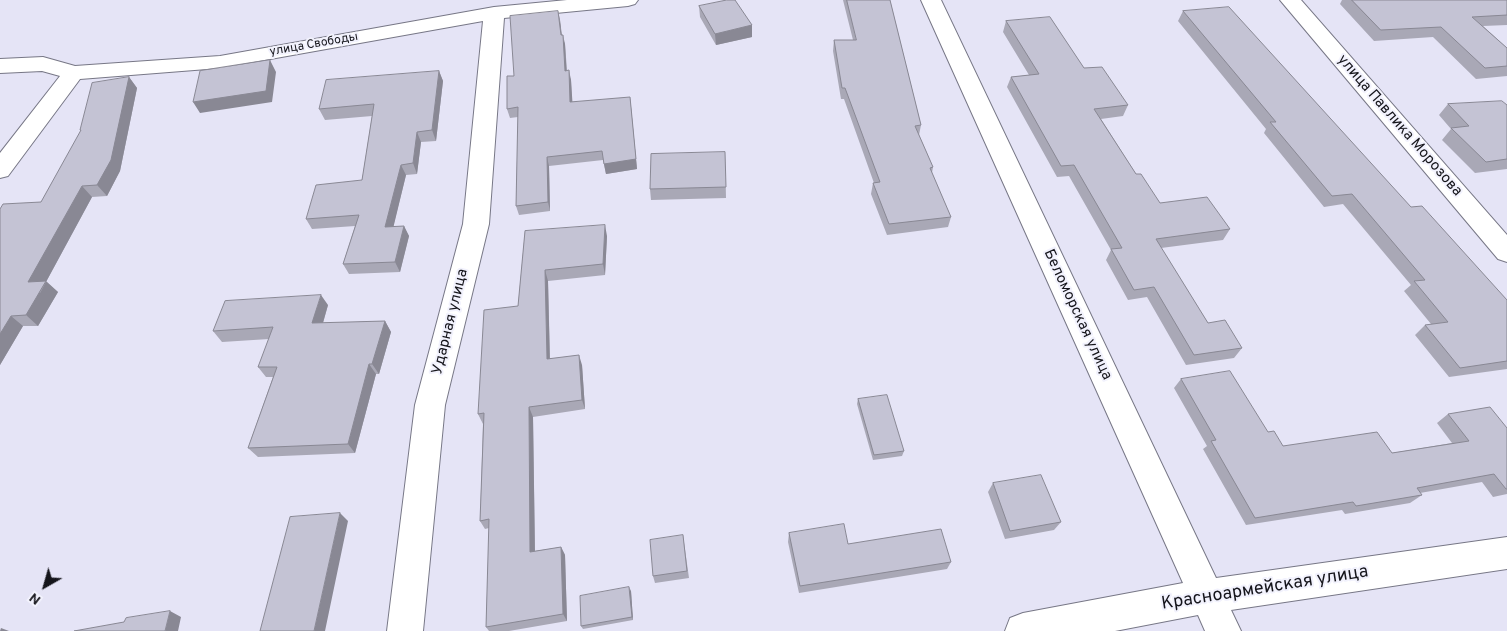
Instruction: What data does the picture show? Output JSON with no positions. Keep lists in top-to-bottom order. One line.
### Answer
{"streets":{"street":["улица Свободы","улица Павлика Морозова","Беломорская улица","Ударная улица","Красноармейская улица"]},"crossings":[["улица Свободы","Ударная улица"],["Беломорская улица","Красноармейская улица"]],"north":"bottom left"}
